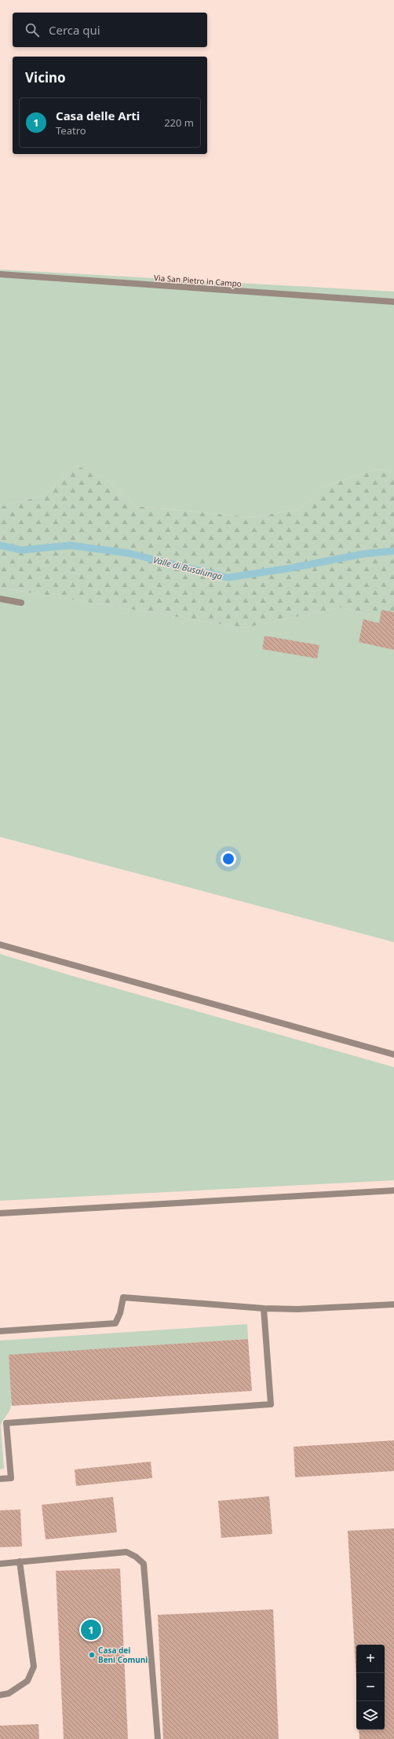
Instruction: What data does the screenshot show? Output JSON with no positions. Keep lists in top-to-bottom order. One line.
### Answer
{"streets":{"street":["Via San Pietro in Campo"]},"water":["Valle di Busalunga"],"places":["Casa dei Beni Comuni"],"page":{"search":"Cerca qui","heading":"Vicino","list":[{"mark":"1","name":"Casa delle Arti","note":"Teatro","value":"220 m"}],"pins":"1","map_buttons":["+","−"]}}
